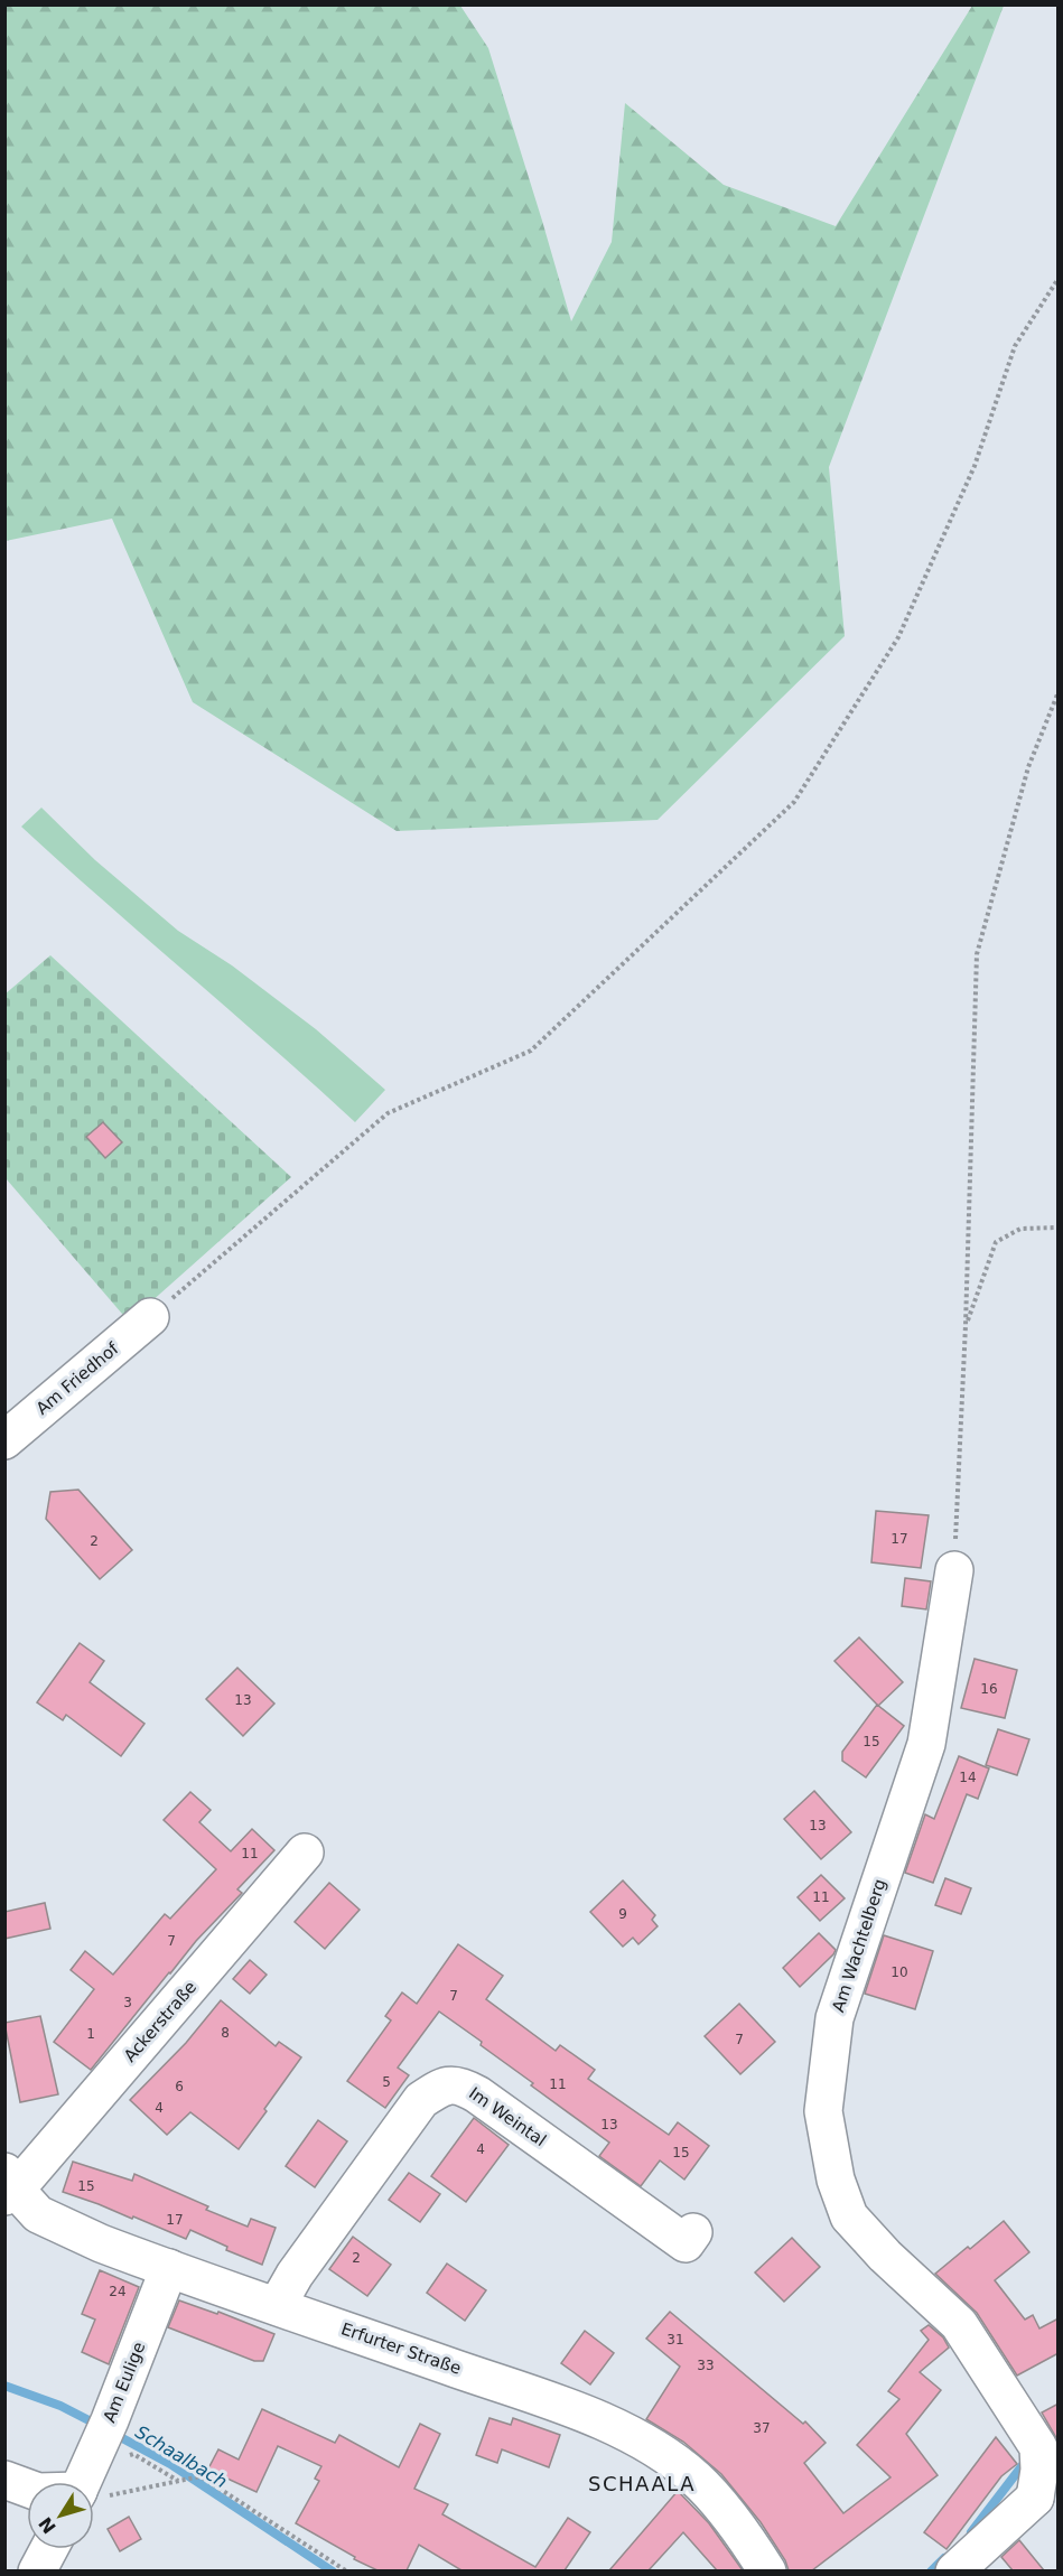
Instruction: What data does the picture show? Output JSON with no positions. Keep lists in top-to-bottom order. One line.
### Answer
{"streets":{"street":["Am Friedhof","Am Wachtelberg","Ackerstraße","Im Weintal","Erfurter Straße","Am Eulige"]},"crossings":[["Ackerstraße","Erfurter Straße"],["Im Weintal","Erfurter Straße"],["Erfurter Straße","Am Eulige"]],"districts":["SCHAALA"],"water":["Schaalbach"],"house_numbers":["17","2","16","13","15","14","13","11","11","9","7","10","7","3","8","1","7","5","11","6","4","13","4","15","15","17","2","24","31","33","37"],"north":"bottom left"}
